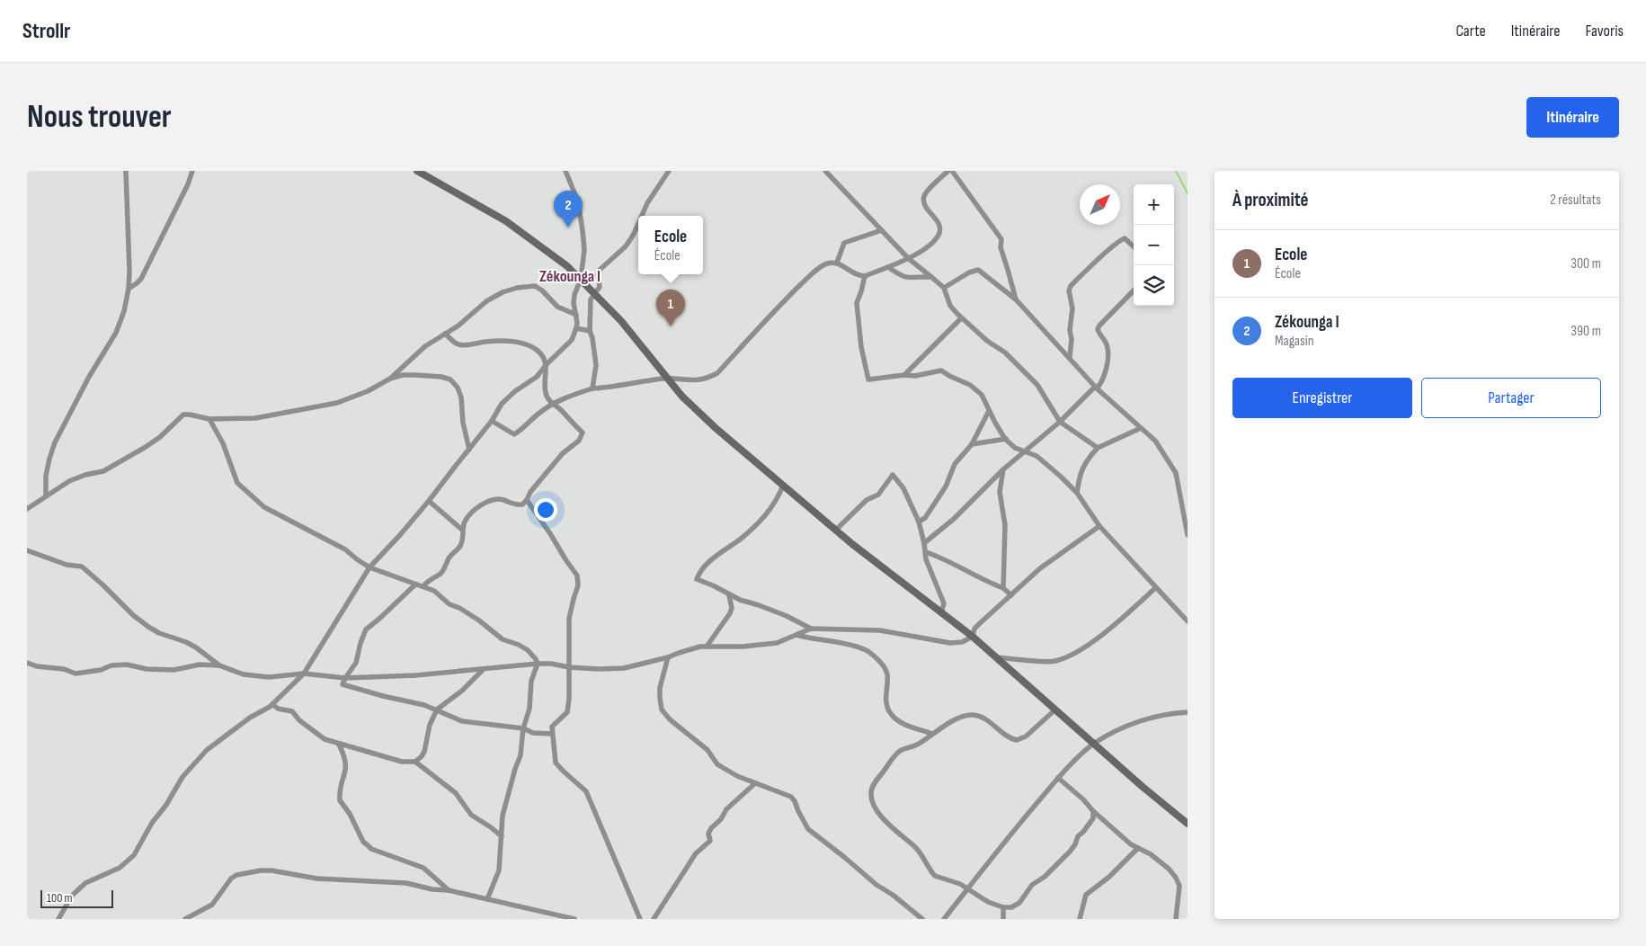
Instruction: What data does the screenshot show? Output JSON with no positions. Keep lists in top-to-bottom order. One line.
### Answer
{"districts":["Zékounga I"],"scale_bar":"100 m","north":"top right","page":{"header":"Strollr","nav":["Carte","Itinéraire","Favoris"],"buttons":["Itinéraire",["Enregistrer","Partager"]],"title":"Nous trouver","heading":["À proximité","2 résultats"],"map_buttons":["+","−"],"pins":["2","1"],"popup":["Ecole","École"],"list":[{"mark":"1","name":"Ecole","note":"École","value":"300 m"},{"mark":"2","name":"Zékounga I","note":"Magasin","value":"390 m"}],"scale":"100 m"}}
